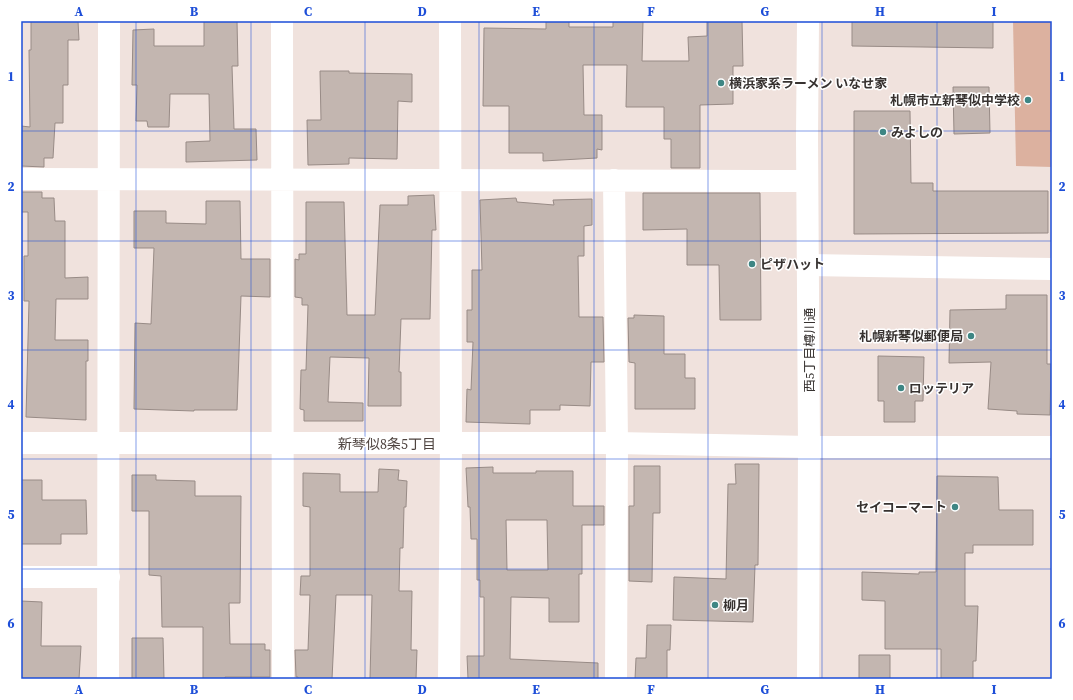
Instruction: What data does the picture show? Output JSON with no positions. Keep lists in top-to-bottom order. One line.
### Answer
{"streets":{"street":["西5丁目樽川通"]},"districts":["新琴似8条5丁目"],"places":["横浜家系ラーメン いなせ家","札幌市立新琴似中学校","みよしの","ピザハット","札幌新琴似郵便局","ロッテリア","セイコーマート","柳月"],"grid":{"columns":["A","B","C","D","E","F","G","H","I"],"rows":["1","2","3","4","5","6"]}}
